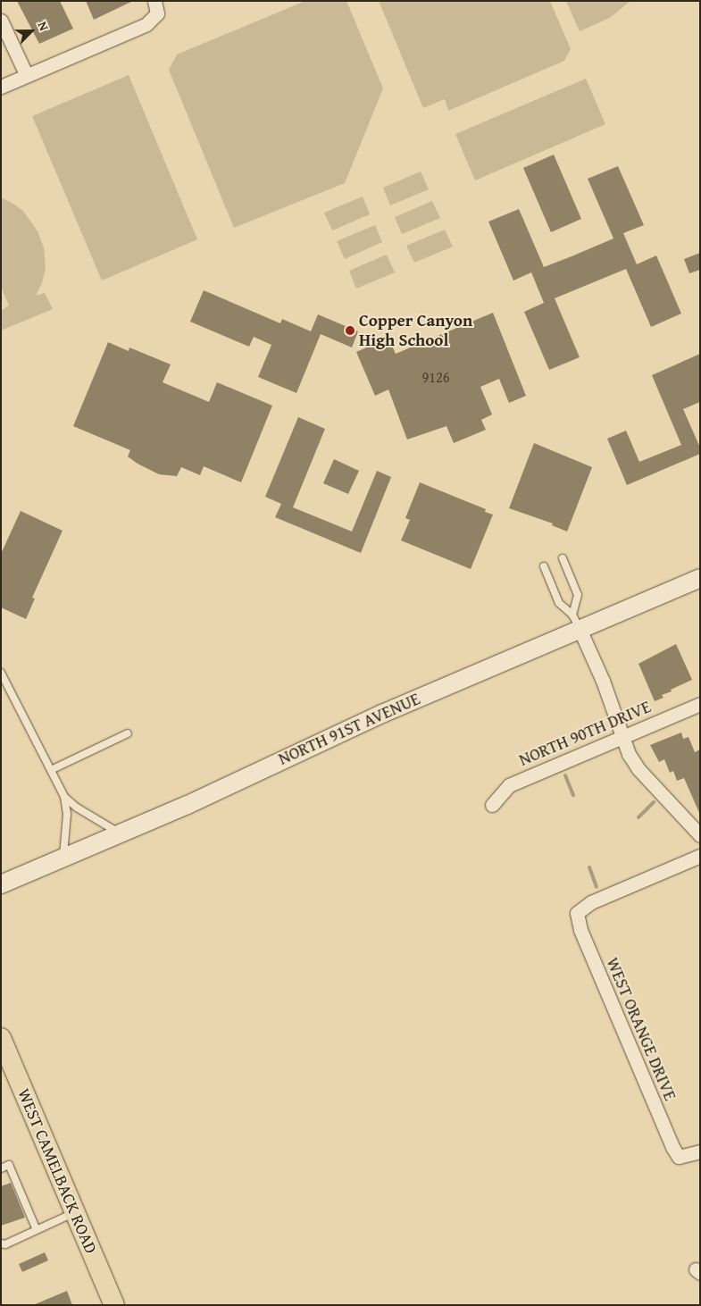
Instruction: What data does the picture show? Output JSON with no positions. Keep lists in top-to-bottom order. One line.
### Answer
{"streets":{"main road":["NORTH 91ST AVENUE","WEST CAMELBACK ROAD"],"street":["NORTH 90TH DRIVE","WEST ORANGE DRIVE"]},"places":["Copper Canyon High School"],"house_numbers":["9126"],"north":"top right"}
